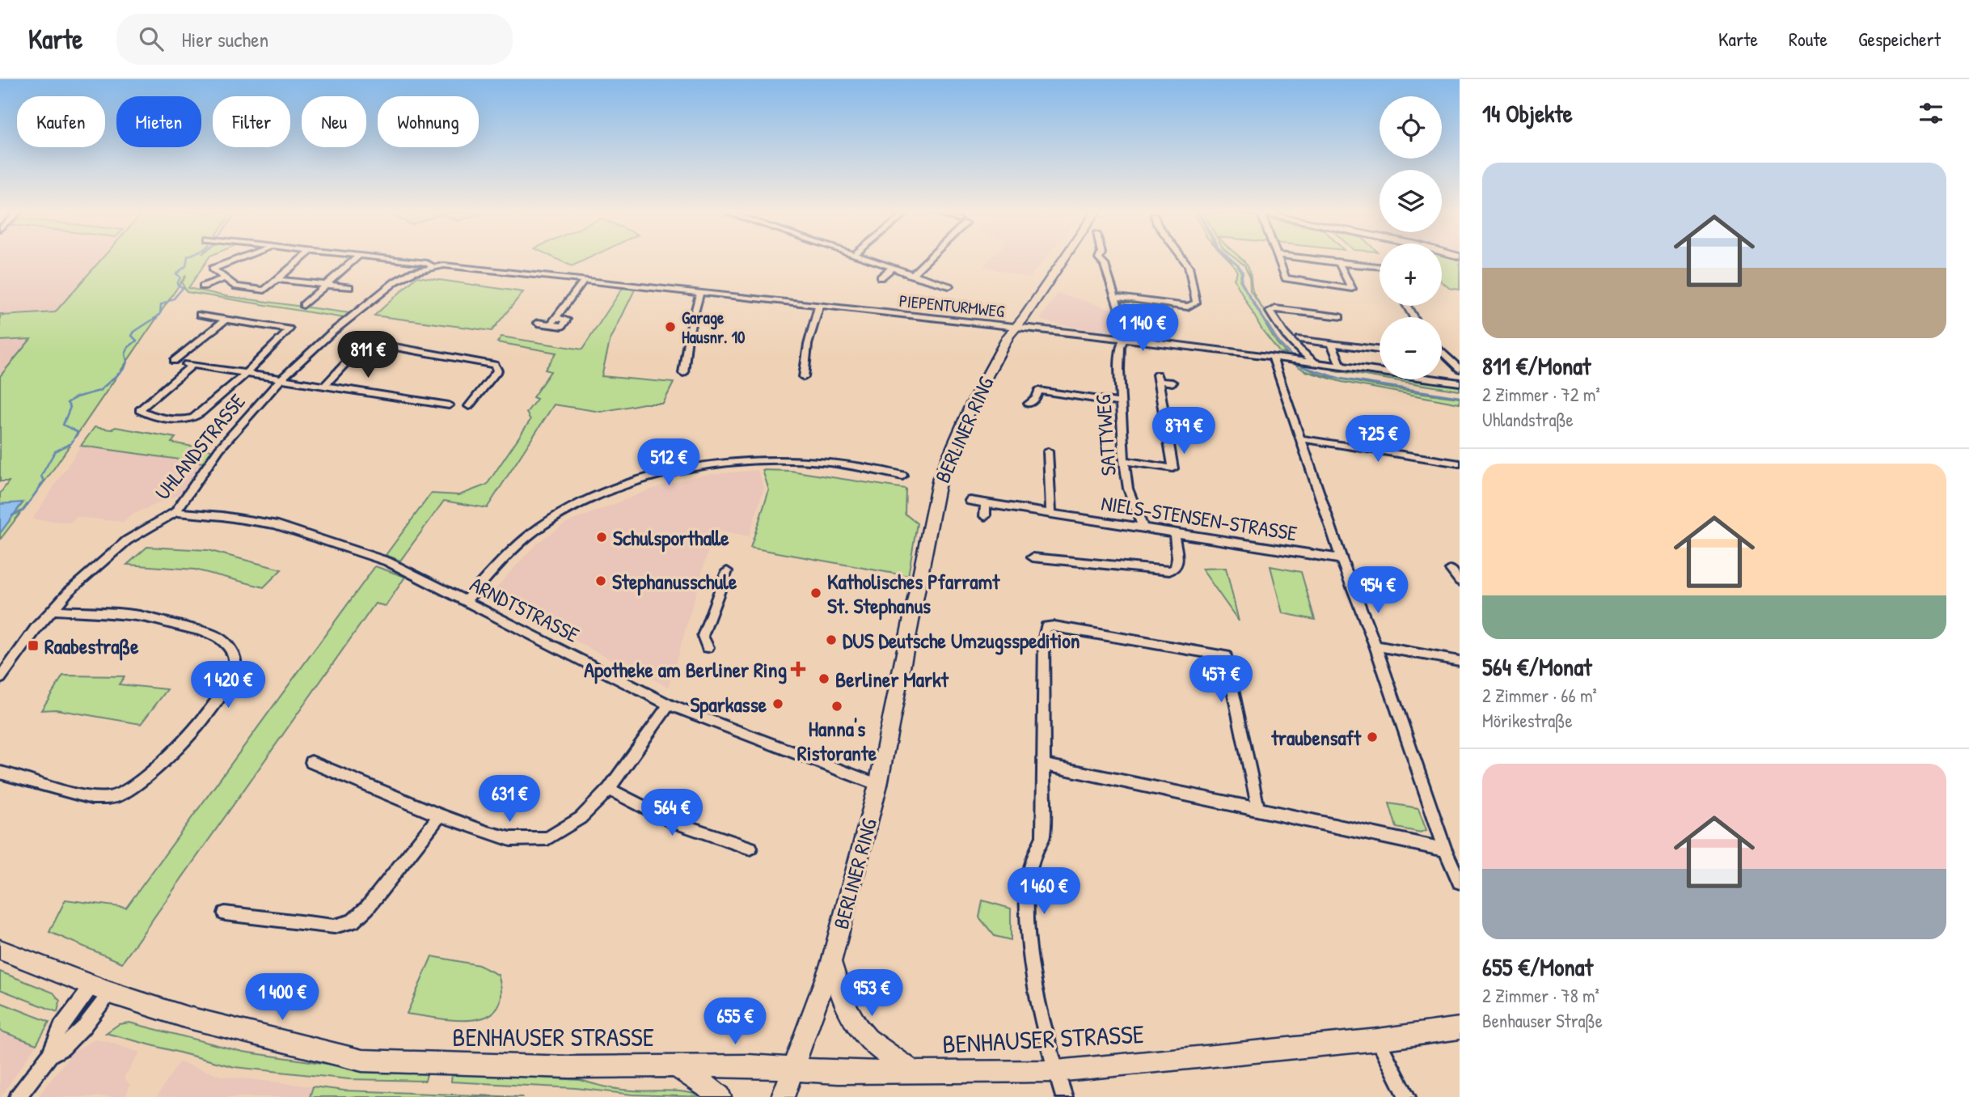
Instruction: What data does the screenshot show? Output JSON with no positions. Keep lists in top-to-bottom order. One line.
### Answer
{"streets":{"main road":["BERLINER RING","BENHAUSER STRASSE"],"street":["PIEPENTURMWEG","SATTYWEG","UHLANDSTRASSE","NIELS-STENSEN-STRASSE","ARNDTSTRASSE"]},"crossings":[["PIEPENTURMWEG","BERLINER RING"],["PIEPENTURMWEG","SATTYWEG"],["PIEPENTURMWEG","UHLANDSTRASSE"],["BERLINER RING","ARNDTSTRASSE"],["BERLINER RING","BENHAUSER STRASSE"],["SATTYWEG","NIELS-STENSEN-STRASSE"],["UHLANDSTRASSE","ARNDTSTRASSE"]],"places":{"other":["Garage Hausnr. 10","Schulsporthalle","Stephanusschule","Katholisches Pfarramt St. Stephanus","DUS Deutsche Umzugsspedition","Berliner Markt","Sparkasse","Hanna's Ristorante","traubensaft"],"transit":["Raabestraße"],"health":["Apotheke am Berliner Ring"]},"page":{"header":"Karte","search":"Hier suchen","nav":["Karte","Route","Gespeichert"],"heading":"14 Objekte","map_buttons":["+","−"],"chip":["Kaufen","Mieten","Filter","Neu","Wohnung"],"list":[{"name":"811 €/Monat","note":"2 Zimmer · 72 m² · Uhlandstraße"},{"name":"564 €/Monat","note":"2 Zimmer · 66 m² · Mörikestraße"},{"name":"655 €/Monat","note":"2 Zimmer · 78 m² · Benhauser Straße"}],"price":["1 140 €","811 €","879 €","725 €","512 €","954 €","457 €","1 420 €","631 €","564 €","1 460 €","953 €","1 400 €","655 €"]}}
